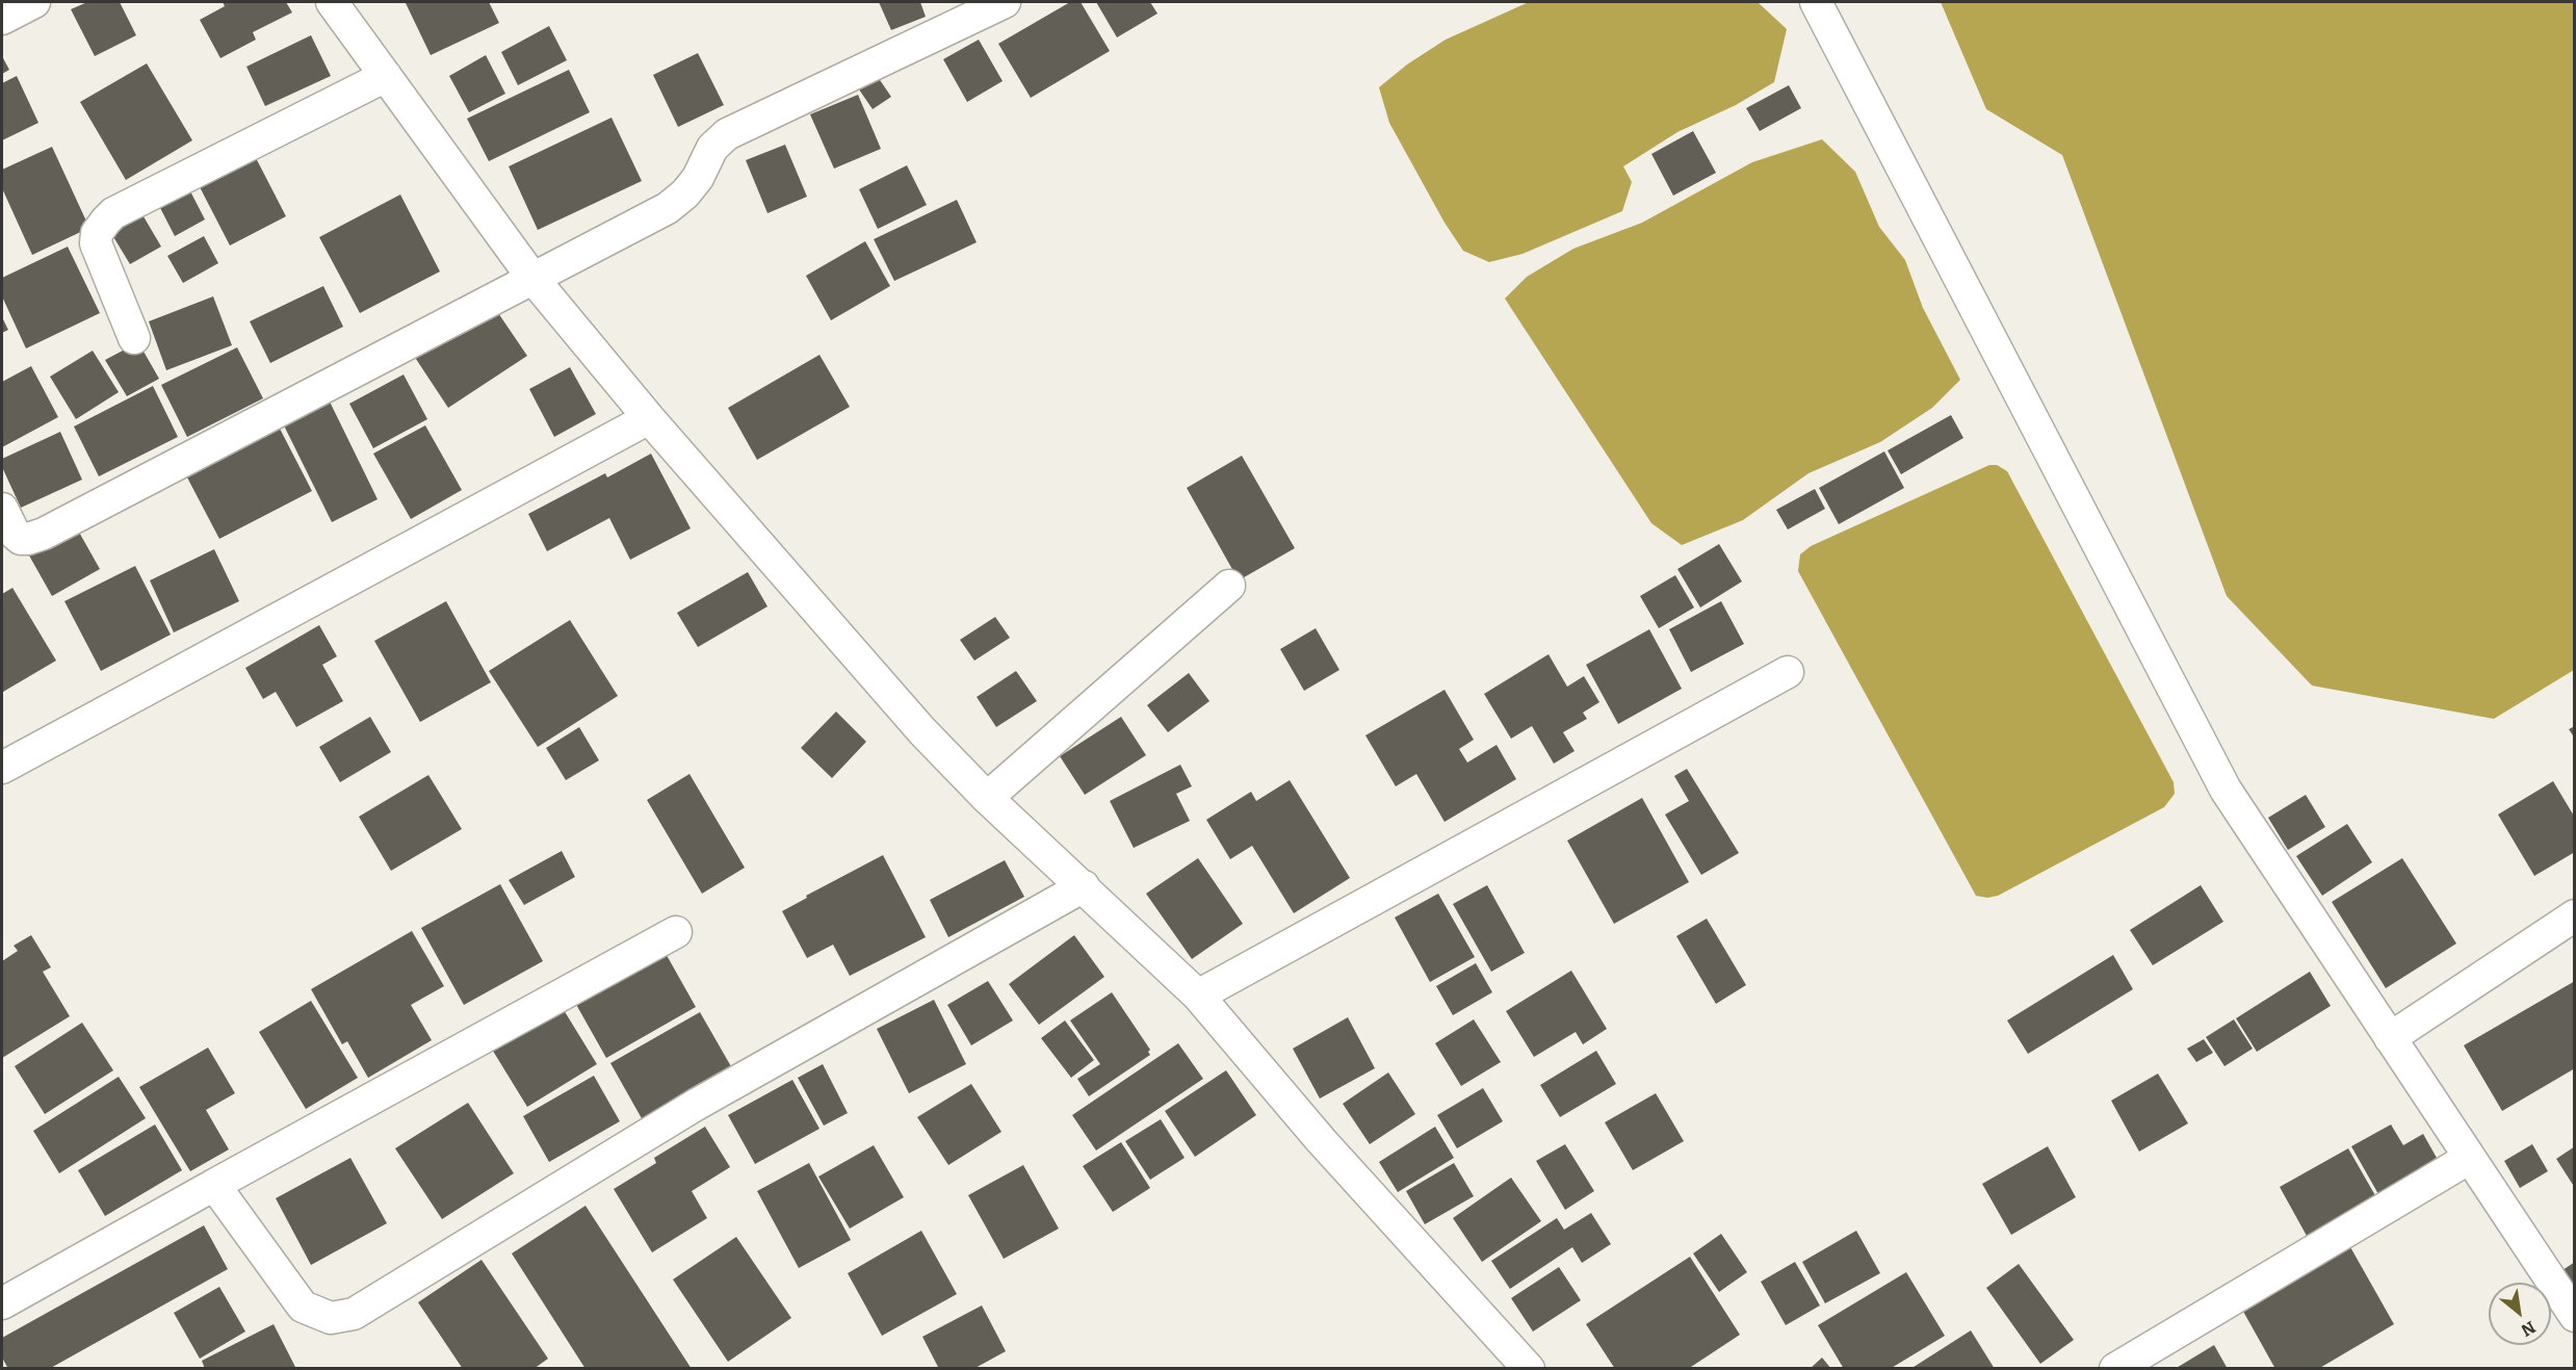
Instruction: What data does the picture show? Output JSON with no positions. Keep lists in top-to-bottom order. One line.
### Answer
{"north":"bottom right"}
